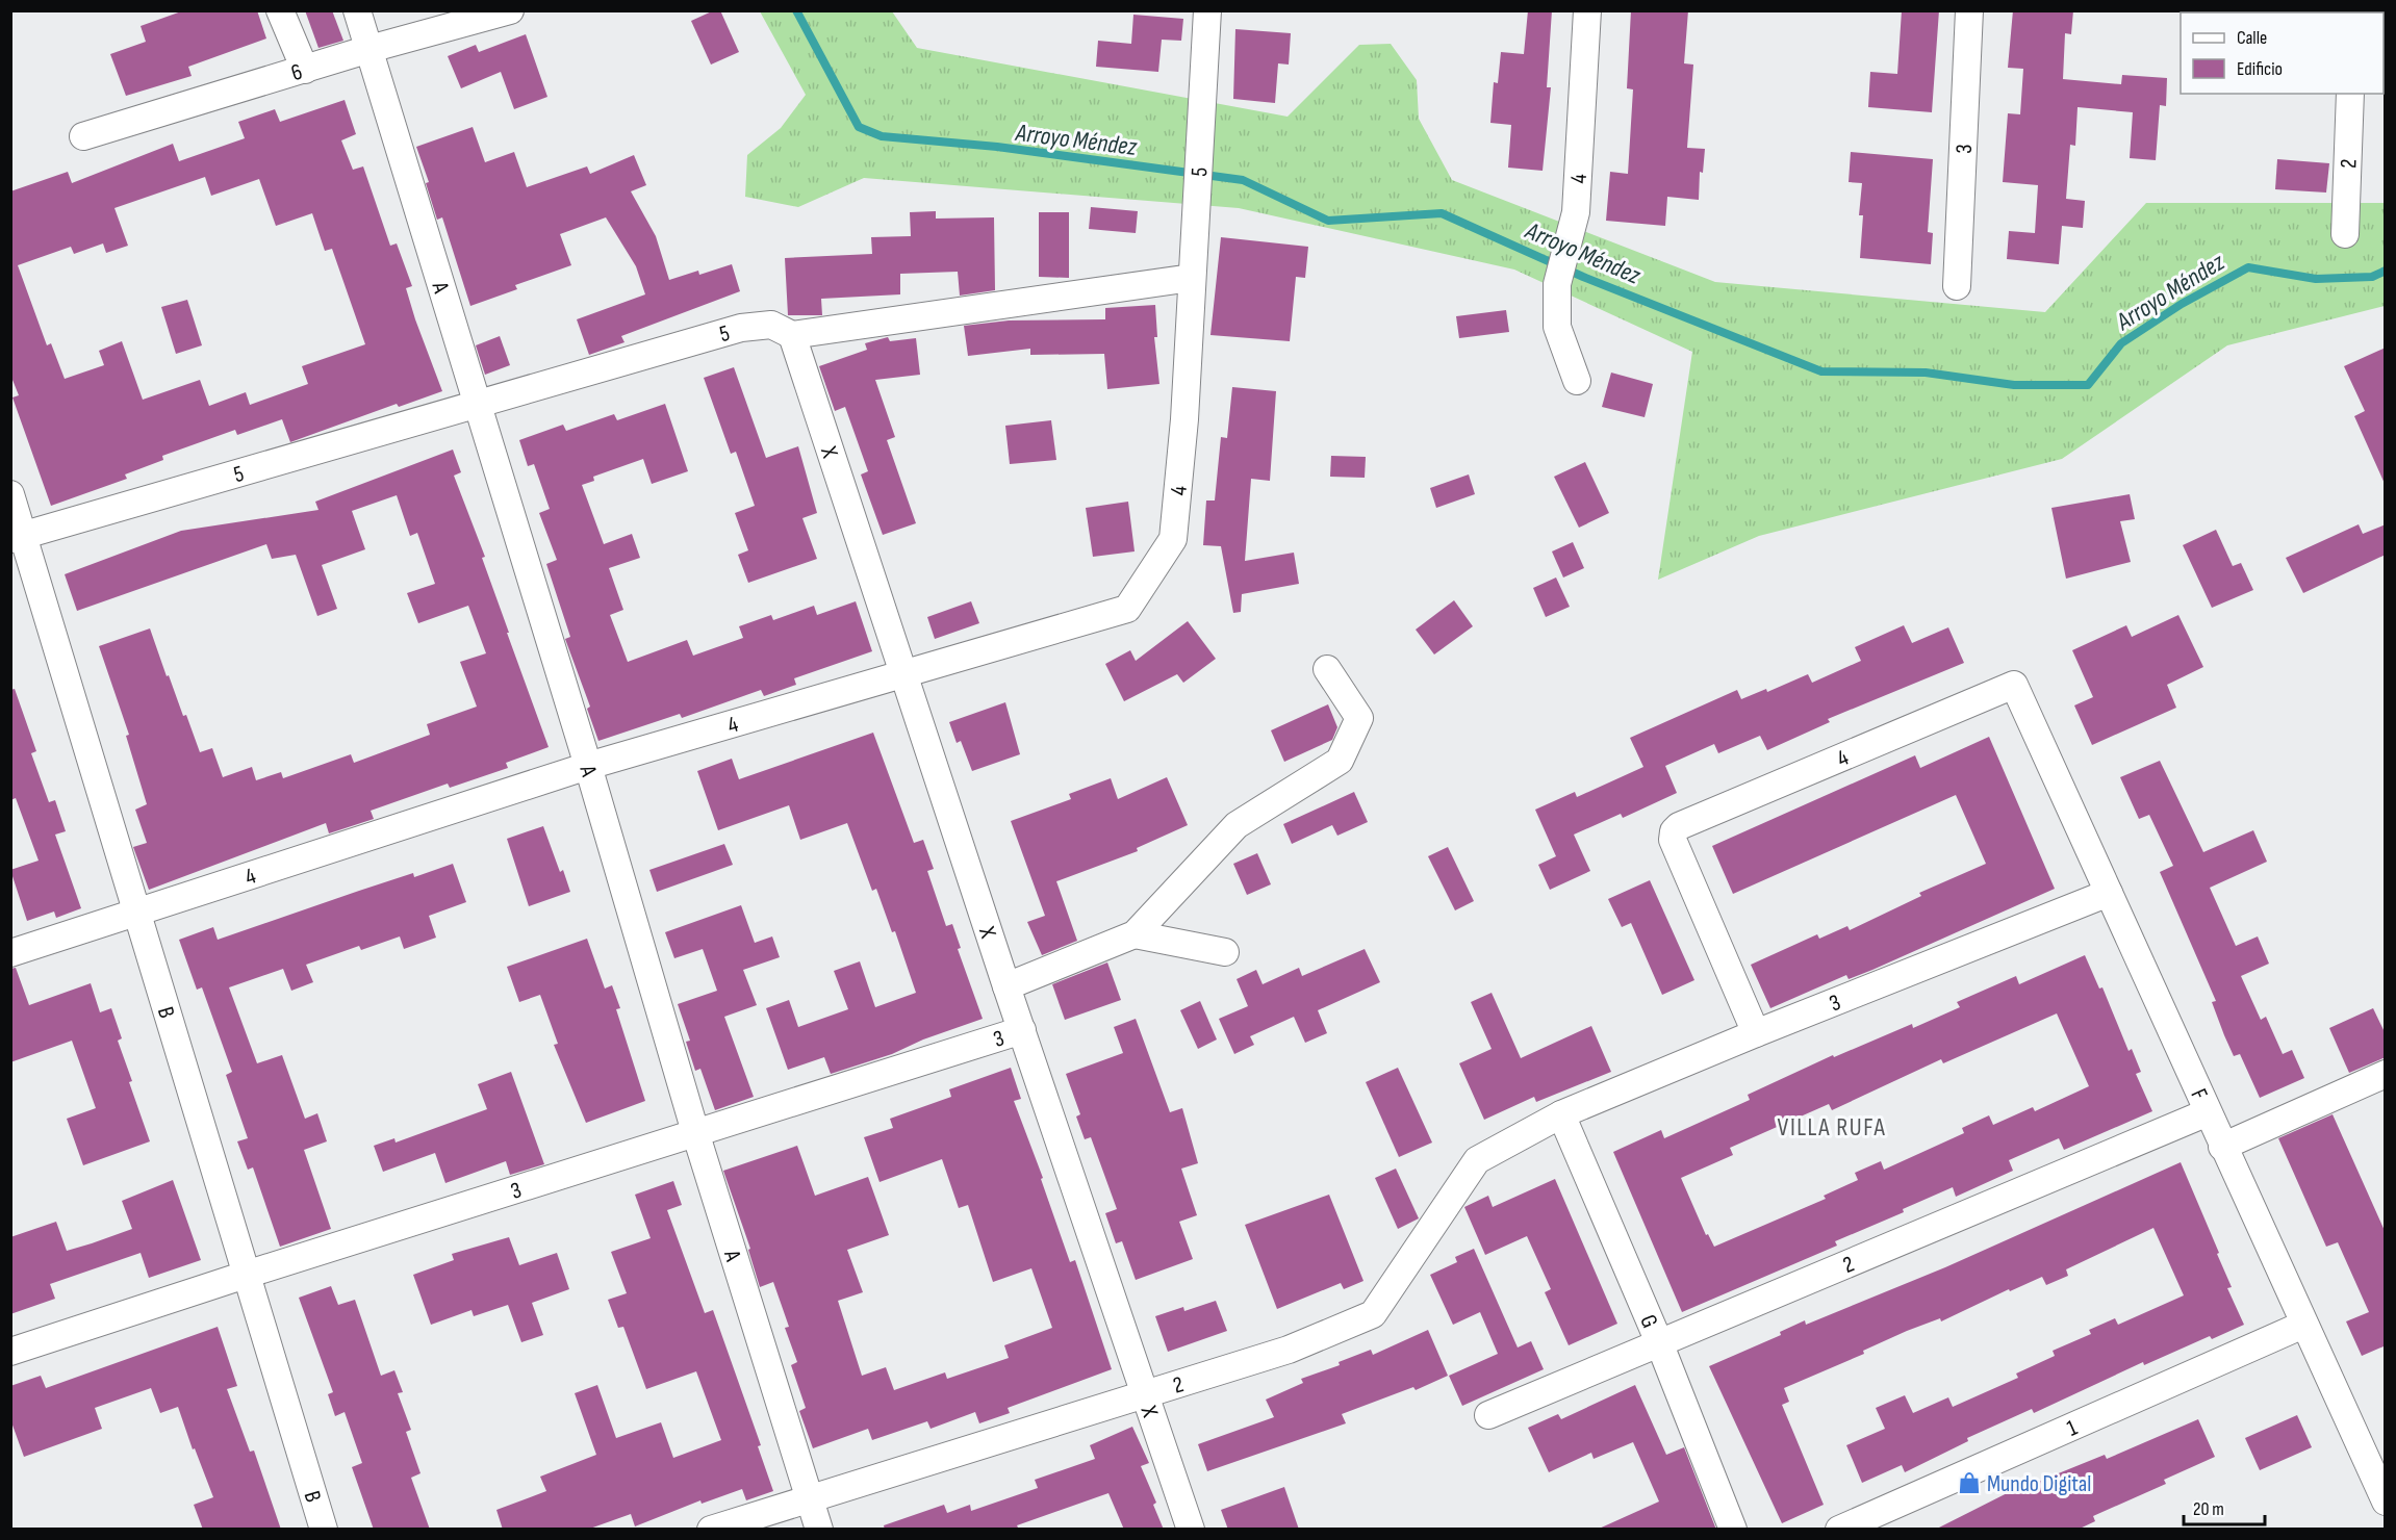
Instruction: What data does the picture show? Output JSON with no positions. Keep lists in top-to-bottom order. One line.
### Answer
{"streets":{"street":["6","3","2","5","4","A","X","B","F","G","1"]},"crossings":[["6","A"],["3","2"],["3","4"],["3","A"],["3","X"],["3","B"],["3","F"],["3","G"],["2","A"],["2","X"],["2","F"],["2","G"],["5","4"],["5","A"],["5","X"],["5","B"],["4","A"],["4","X"],["4","B"],["4","F"],["F","1"]],"districts":["VILLA RUFA"],"water":["Arroyo Méndez"],"places":{"shop":["Mundo Digital"]},"legend":["Calle","Edificio"],"scale_bar":"20 m"}
